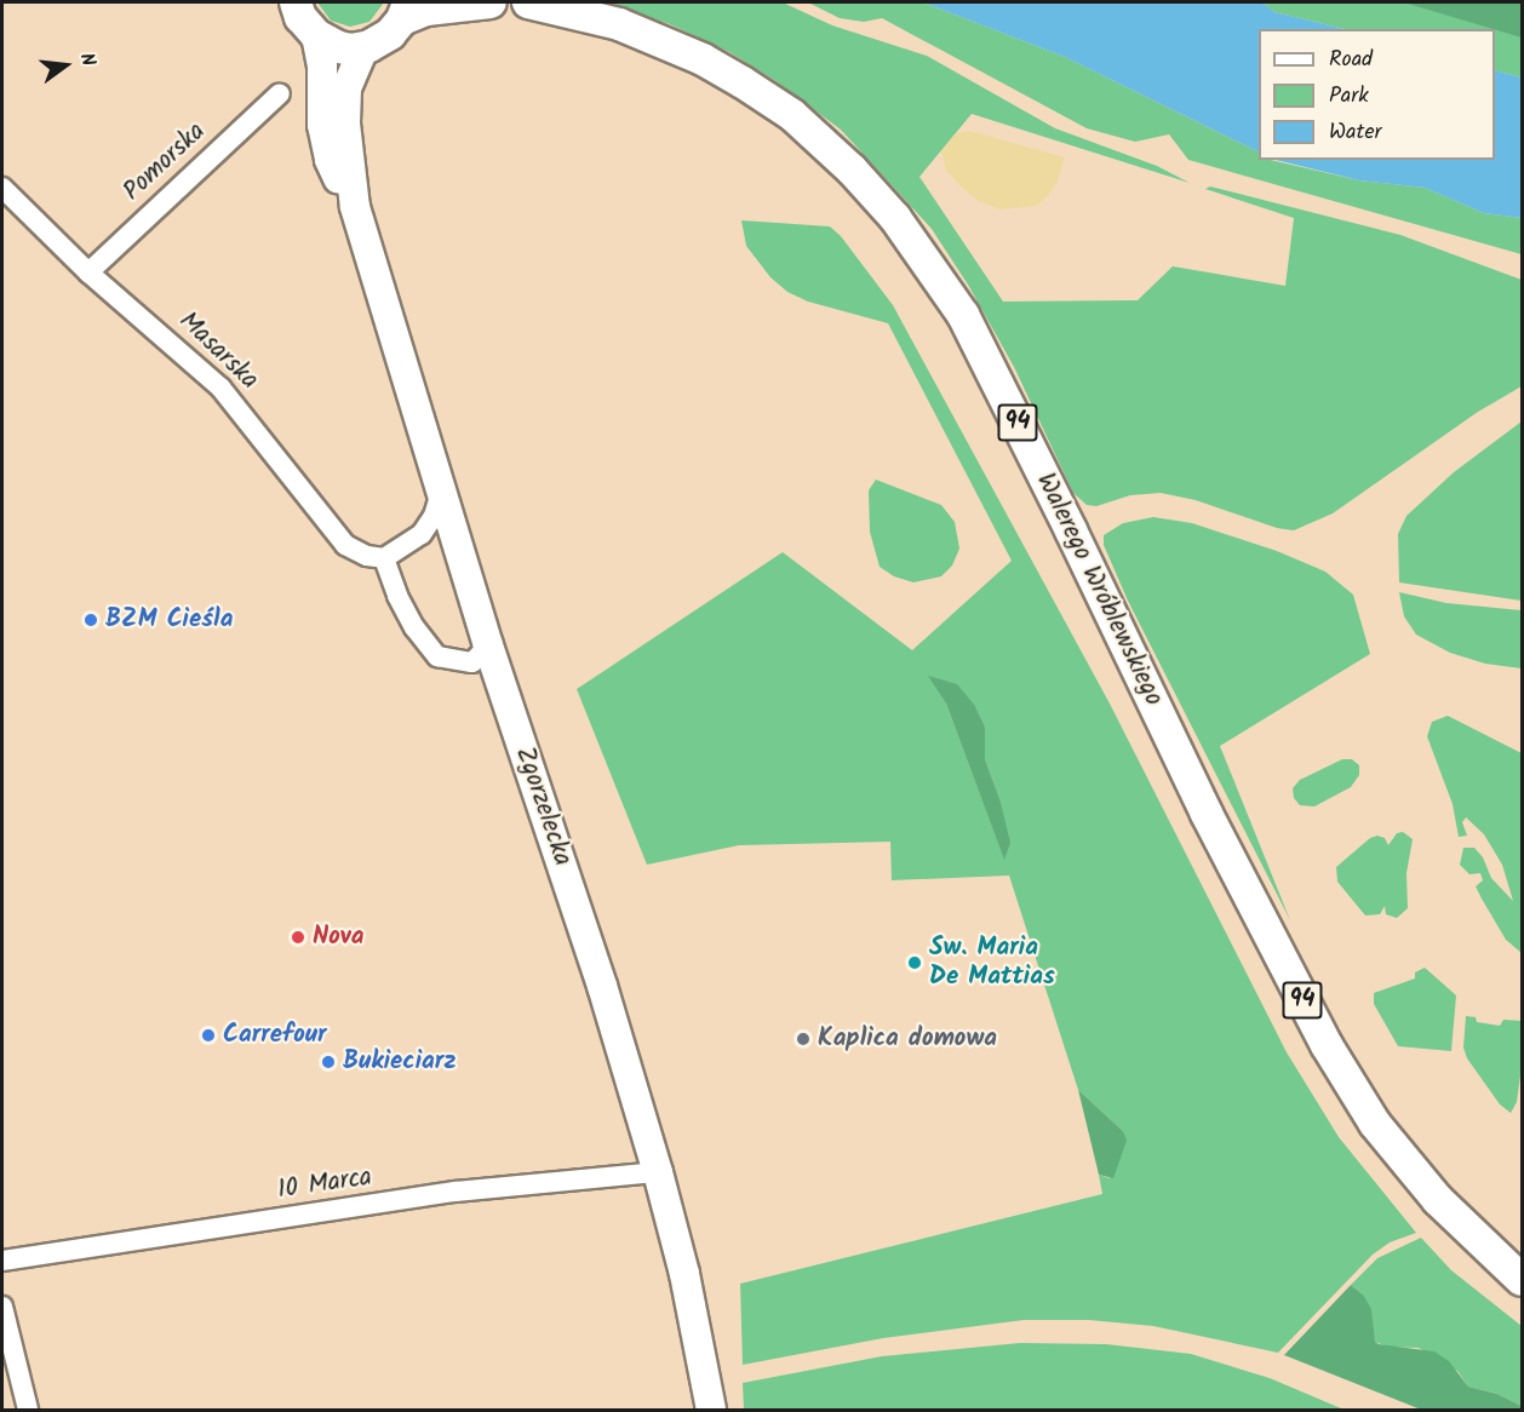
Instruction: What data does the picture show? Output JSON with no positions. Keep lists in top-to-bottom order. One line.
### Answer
{"streets":{"main road":["94","Walerego Wróblewskiego"],"street":["Pomorska","Masarska","Zgorzelecka","10 Marca"]},"crossings":[["Pomorska","Masarska"],["Zgorzelecka","10 Marca"]],"places":["BZM Cieśla","Nova","Sw. Maria De Mattias","Carrefour","Kaplica domowa","Bukieciarz"],"legend":["Road","Park","Water"],"north":"right"}
